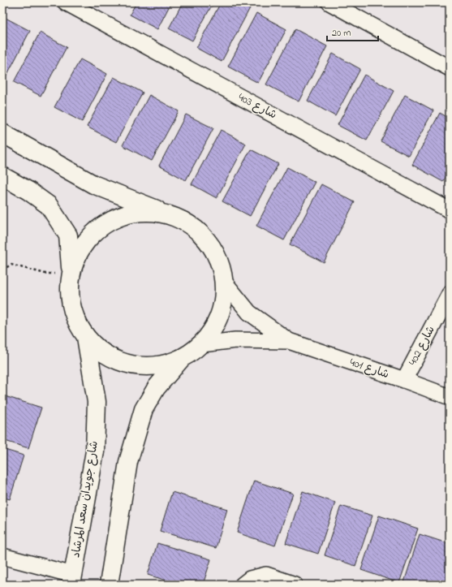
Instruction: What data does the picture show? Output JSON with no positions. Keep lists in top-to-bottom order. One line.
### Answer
{"streets":{"street":["شارع 403","شارع 402","شارع 401","شارع جويدان سعد المرشاد"]},"crossings":[["شارع 402","شارع 401"]],"scale_bar":"20 m"}
